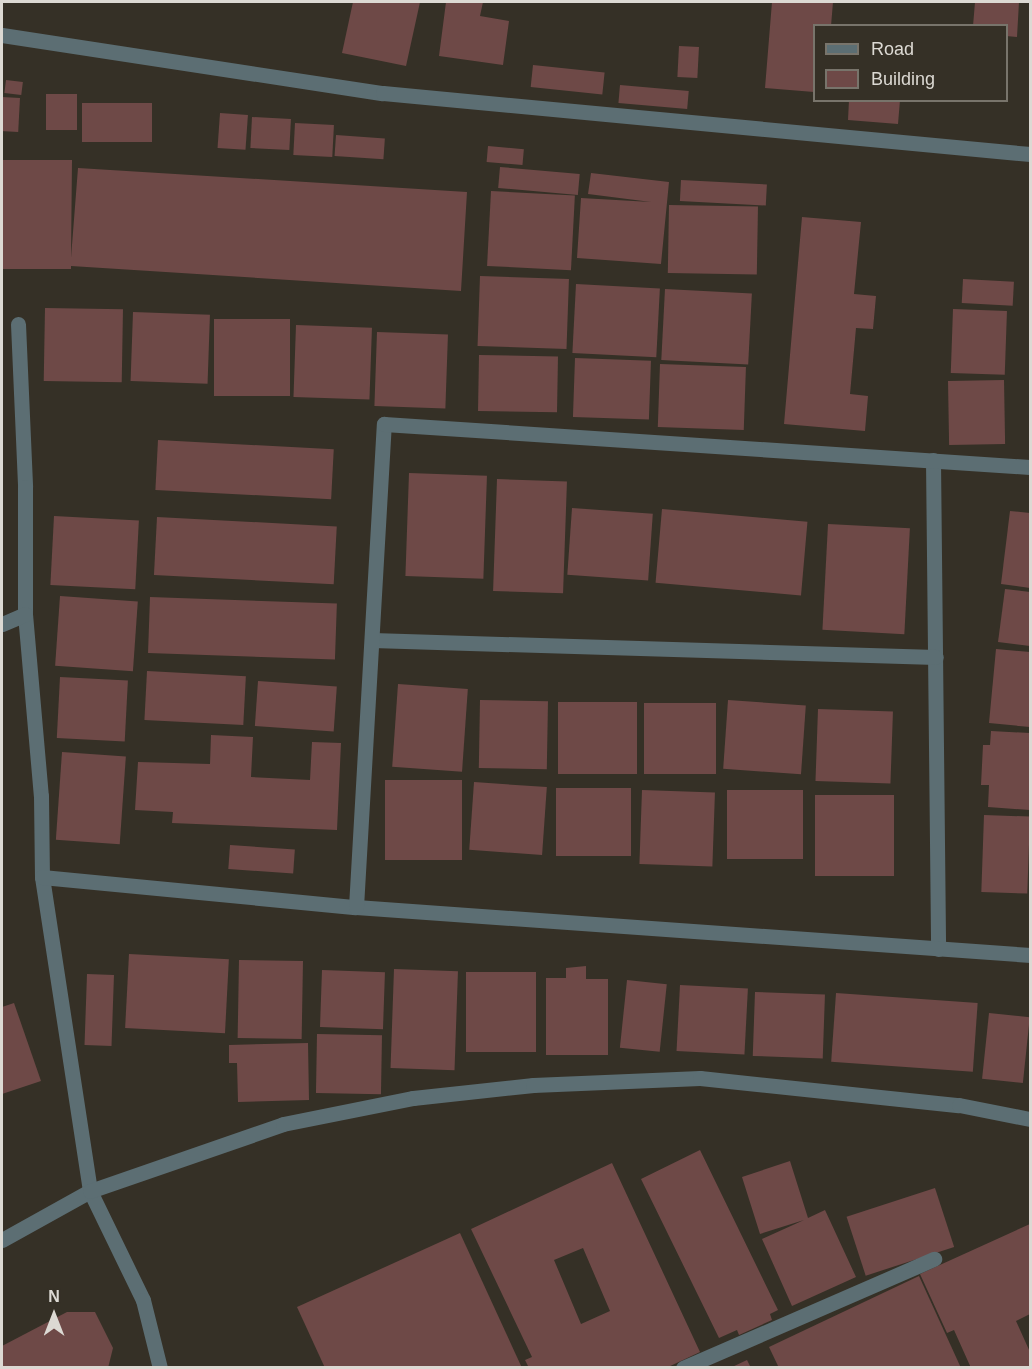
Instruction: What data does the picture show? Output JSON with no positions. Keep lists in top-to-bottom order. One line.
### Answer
{"legend":["Road","Building"],"north":"top"}
